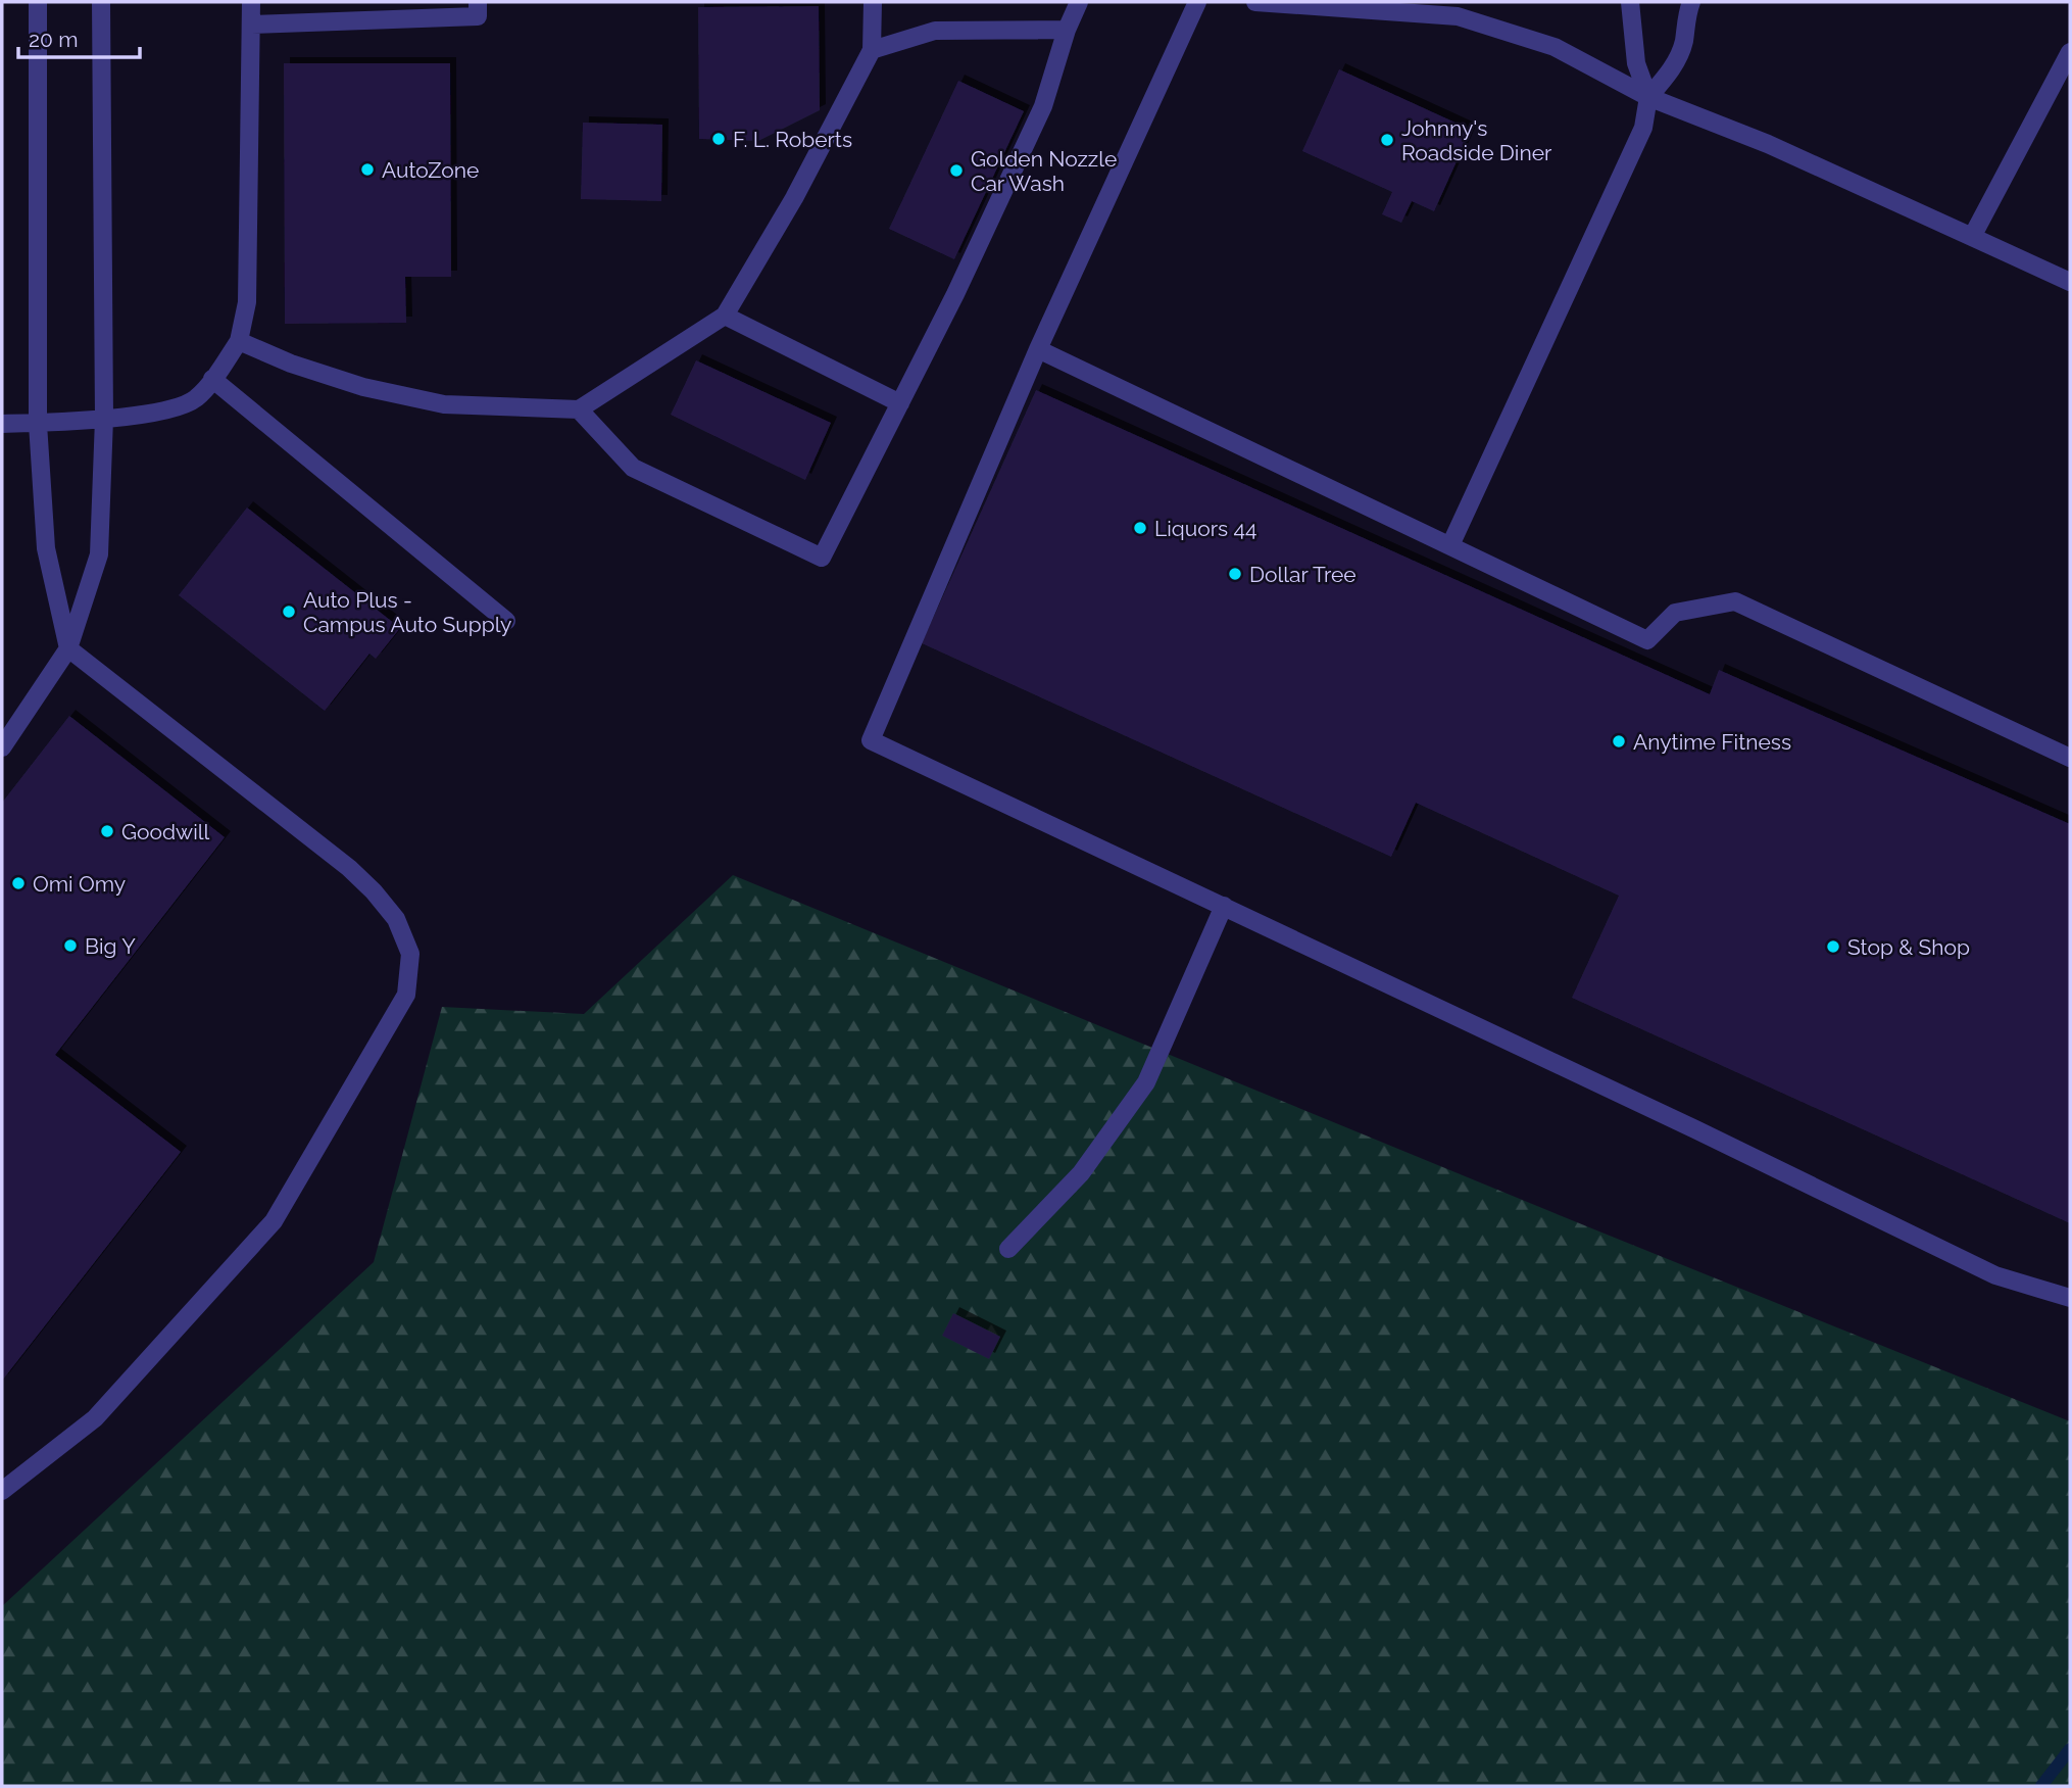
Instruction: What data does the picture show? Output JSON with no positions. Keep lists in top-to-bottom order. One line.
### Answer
{"places":["F. L. Roberts","Johnny's Roadside Diner","AutoZone","Golden Nozzle Car Wash","Liquors 44","Dollar Tree","Auto Plus - Campus Auto Supply","Anytime Fitness","Goodwill","Omi Omy","Big Y","Stop & Shop"],"scale_bar":"20 m"}
